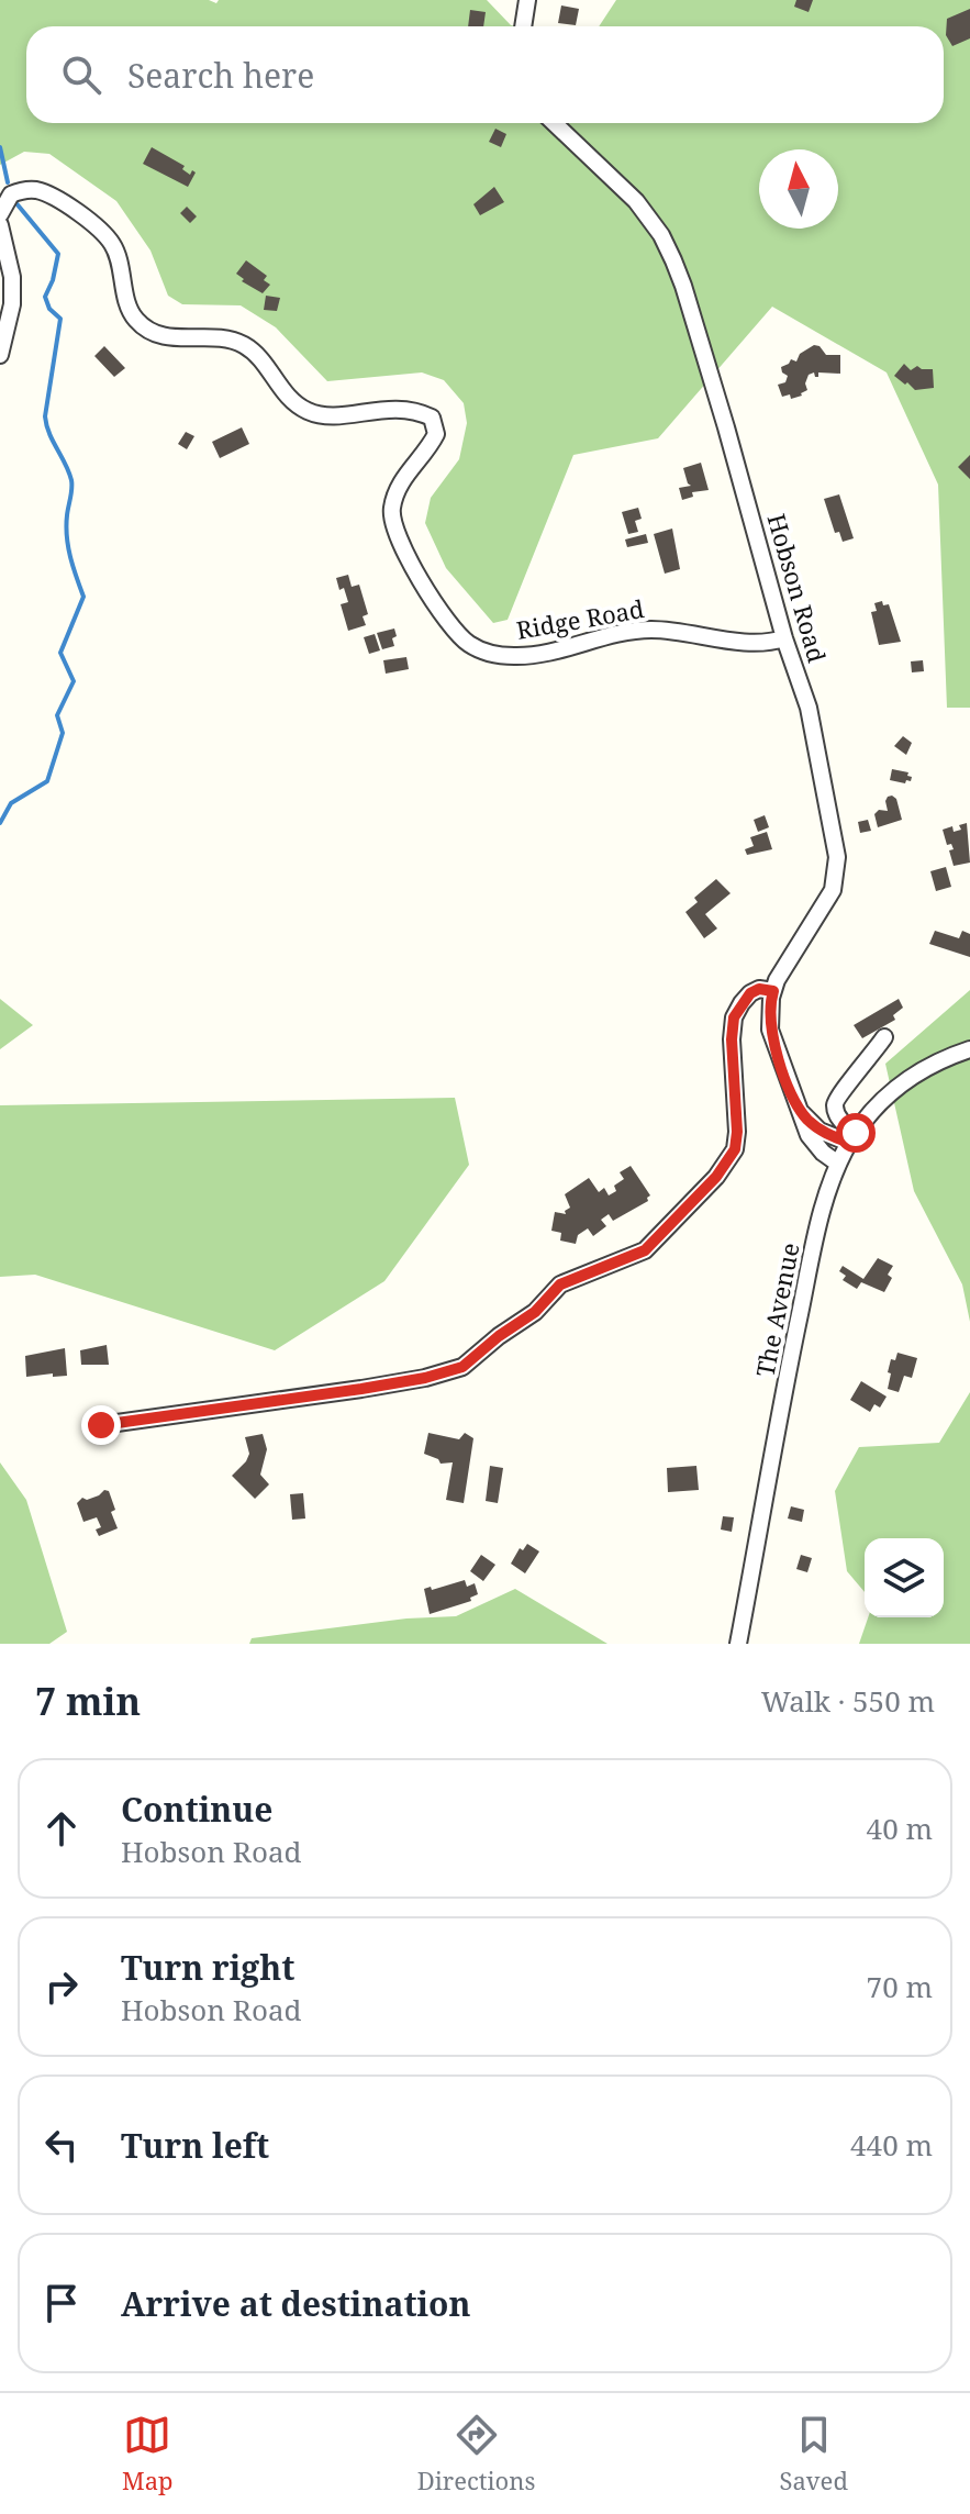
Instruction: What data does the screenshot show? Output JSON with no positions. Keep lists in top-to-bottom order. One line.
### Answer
{"streets":{"street":["Hobson Road","Ridge Road","The Avenue"]},"crossings":[["Hobson Road","Ridge Road"],["Hobson Road","The Avenue"]],"north":"top","page":{"search":"Search here","heading":["7 min","Walk · 550 m"],"list":[["Continue","Hobson Road","40 m"],["Turn right","Hobson Road","70 m"],["Turn left","440 m"],"Arrive at destination"],"nav":["Map","Directions","Saved"]}}
